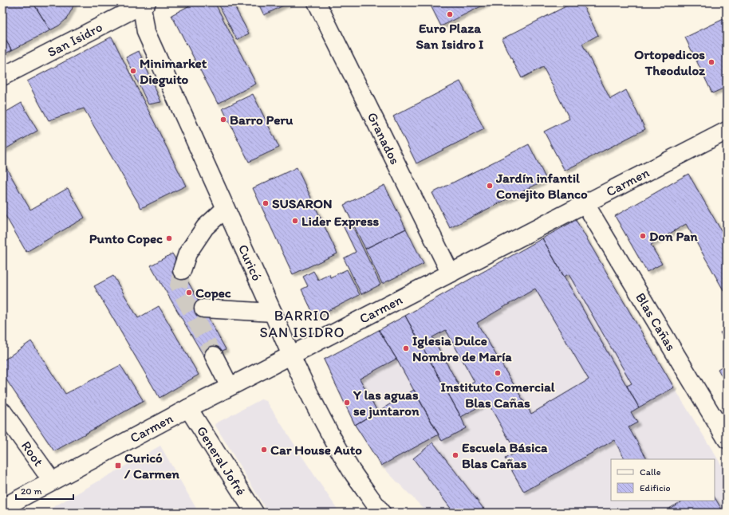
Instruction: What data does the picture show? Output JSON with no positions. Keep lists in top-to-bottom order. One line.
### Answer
{"streets":{"main road":["San Isidro","Granados","Carmen","Curicó","Blas Cañas","Root","General Jofré"]},"crossings":[["San Isidro","Curicó"],["Granados","Carmen"],["Carmen","Curicó"],["Carmen","Blas Cañas"],["Carmen","Root"],["Carmen","General Jofré"]],"districts":["BARRIO SAN ISIDRO"],"places":{"other":["Euro Plaza San Isidro I","Ortopedicos Theoduloz","Minimarket Dieguito","Barro Peru","Jardín infantil Conejito Blanco","SUSARON","Lider Express","Don Pan","Punto Copec","Copec","Iglesia Dulce Nombre de María","Instituto Comercial Blas Cañas","Y las aguas se juntaron","Car House Auto","Escuela Básica Blas Cañas"],"transit":["Curicó / Carmen"]},"legend":["Calle","Edificio"],"scale_bar":"20 m"}
